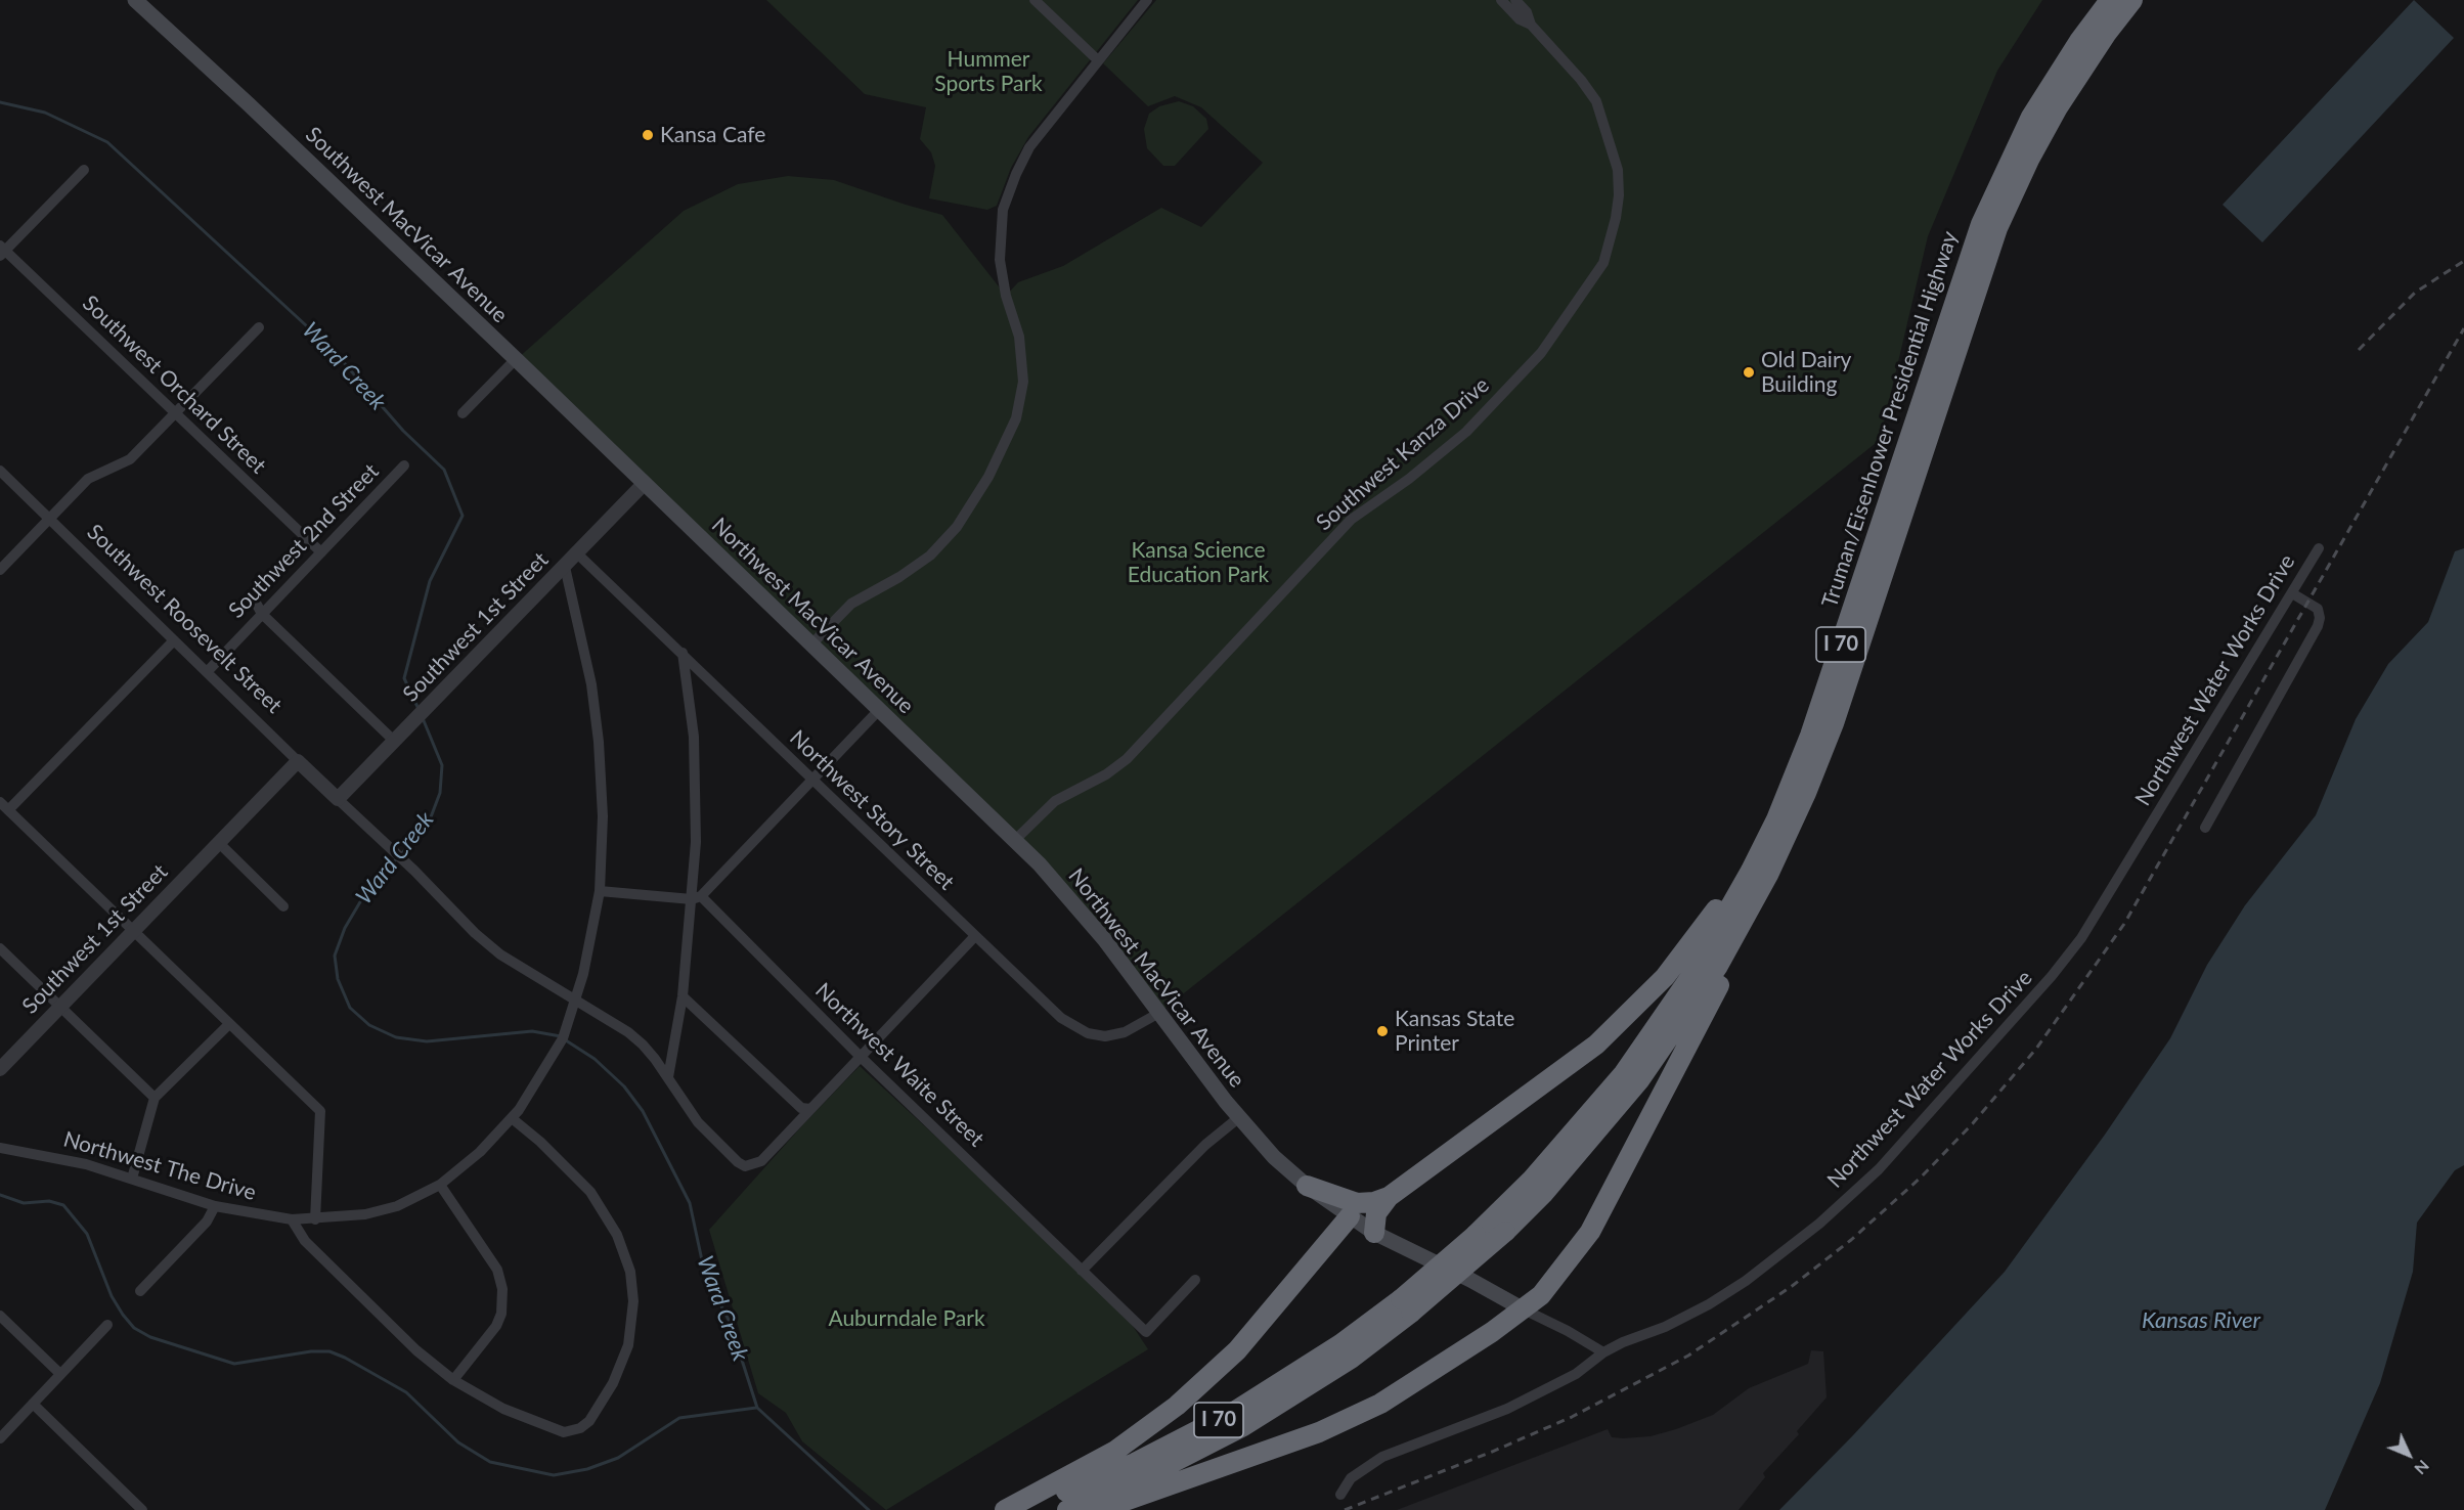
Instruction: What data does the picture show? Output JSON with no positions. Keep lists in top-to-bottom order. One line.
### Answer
{"streets":{"highway":["Truman/Eisenhower Presidential Highway","I 70"],"main road":["Southwest MacVicar Avenue","Northwest MacVicar Avenue"],"street":["Southwest Orchard Street","Southwest Kanza Drive","Southwest 2nd Street","Southwest Roosevelt Street","Southwest 1st Street","Northwest Water Works Drive","Northwest Story Street","Northwest Waite Street","Northwest The Drive"]},"crossings":[["Southwest MacVicar Avenue","Northwest MacVicar Avenue"],["Southwest MacVicar Avenue","Southwest 1st Street"],["Southwest Orchard Street","Southwest 2nd Street"],["Southwest Kanza Drive","Northwest MacVicar Avenue"],["Southwest 2nd Street","Southwest Roosevelt Street"],["Northwest MacVicar Avenue","Southwest 1st Street"],["Northwest MacVicar Avenue","Northwest Water Works Drive"],["Northwest MacVicar Avenue","Northwest Story Street"],["Southwest Roosevelt Street","Southwest 1st Street"],["Southwest 1st Street","Northwest Story Street"],["Southwest 1st Street","Northwest The Drive"]],"water":["Ward Creek","Kansas River"],"parks":["Hummer Sports Park","Kansa Science Education Park","Auburndale Park"],"places":["Kansa Cafe","Old Dairy Building","Kansas State Printer"],"north":"bottom right"}
